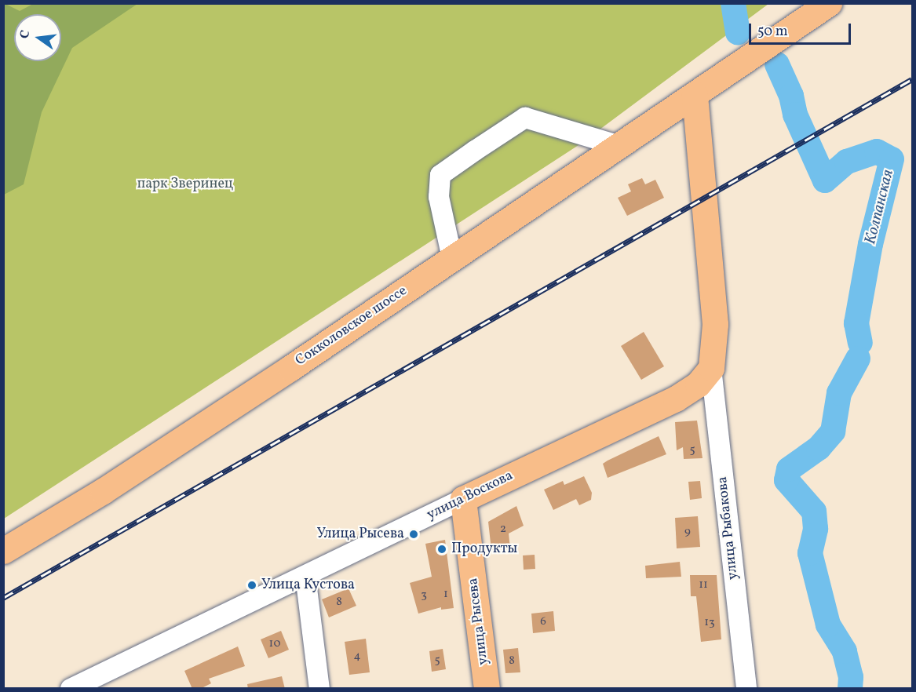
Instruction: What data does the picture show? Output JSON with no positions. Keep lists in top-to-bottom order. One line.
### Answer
{"streets":{"main road":["Сокколовское шоссе","улица Воскова","улица Рысева"],"street":["улица Рыбакова"]},"crossings":[["улица Воскова","улица Рыбакова"],["улица Воскова","улица Рысева"]],"water":["Колпанская"],"parks":["парк Зверинец"],"places":["Улица Рысева","Продукты","Улица Кустова"],"house_numbers":["5","2","9","11","1","3","8","6","13","10","4","5","8"],"scale_bar":"50 m","north":"left"}
